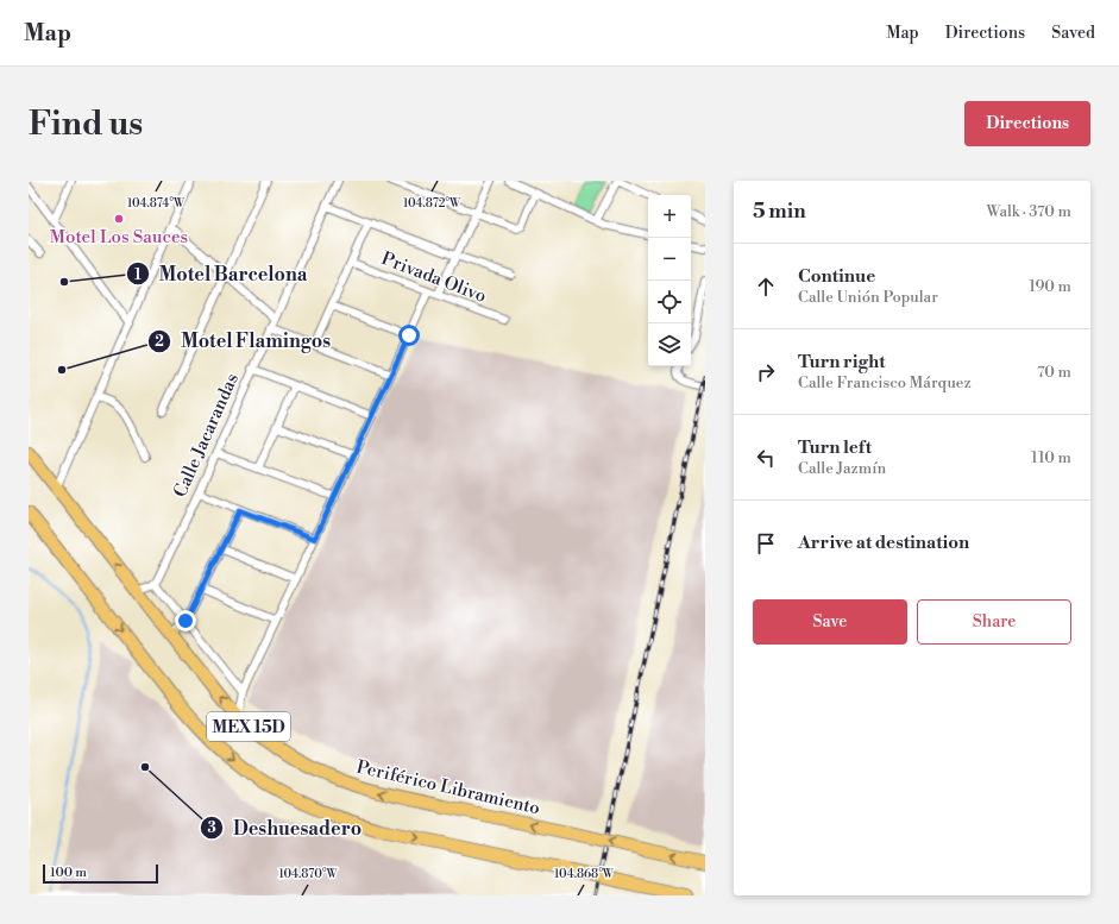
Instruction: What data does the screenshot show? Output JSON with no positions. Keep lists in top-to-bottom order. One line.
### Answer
{"streets":{"highway":["MEX 15D","Periférico Libramiento"],"street":["Privada Olivo","Calle Jacarandas"]},"places":["Motel Los Sauces","Motel Barcelona","Motel Flamingos","Deshuesadero"],"scale_bar":"100 m","page":{"header":"Map","nav":["Map","Directions","Saved"],"buttons":["Directions",["Save","Share"]],"title":"Find us","heading":["5 min","Walk · 370 m"],"map_buttons":["+","−"],"list":[["Continue","Calle Unión Popular","190 m"],["Turn right","Calle Francisco Márquez","70 m"],["Turn left","Calle Jazmín","110 m"],"Arrive at destination"],"scale":"100 m"},"coordinates":["104.874°W","104.872°W","104.870°W","104.868°W"]}
